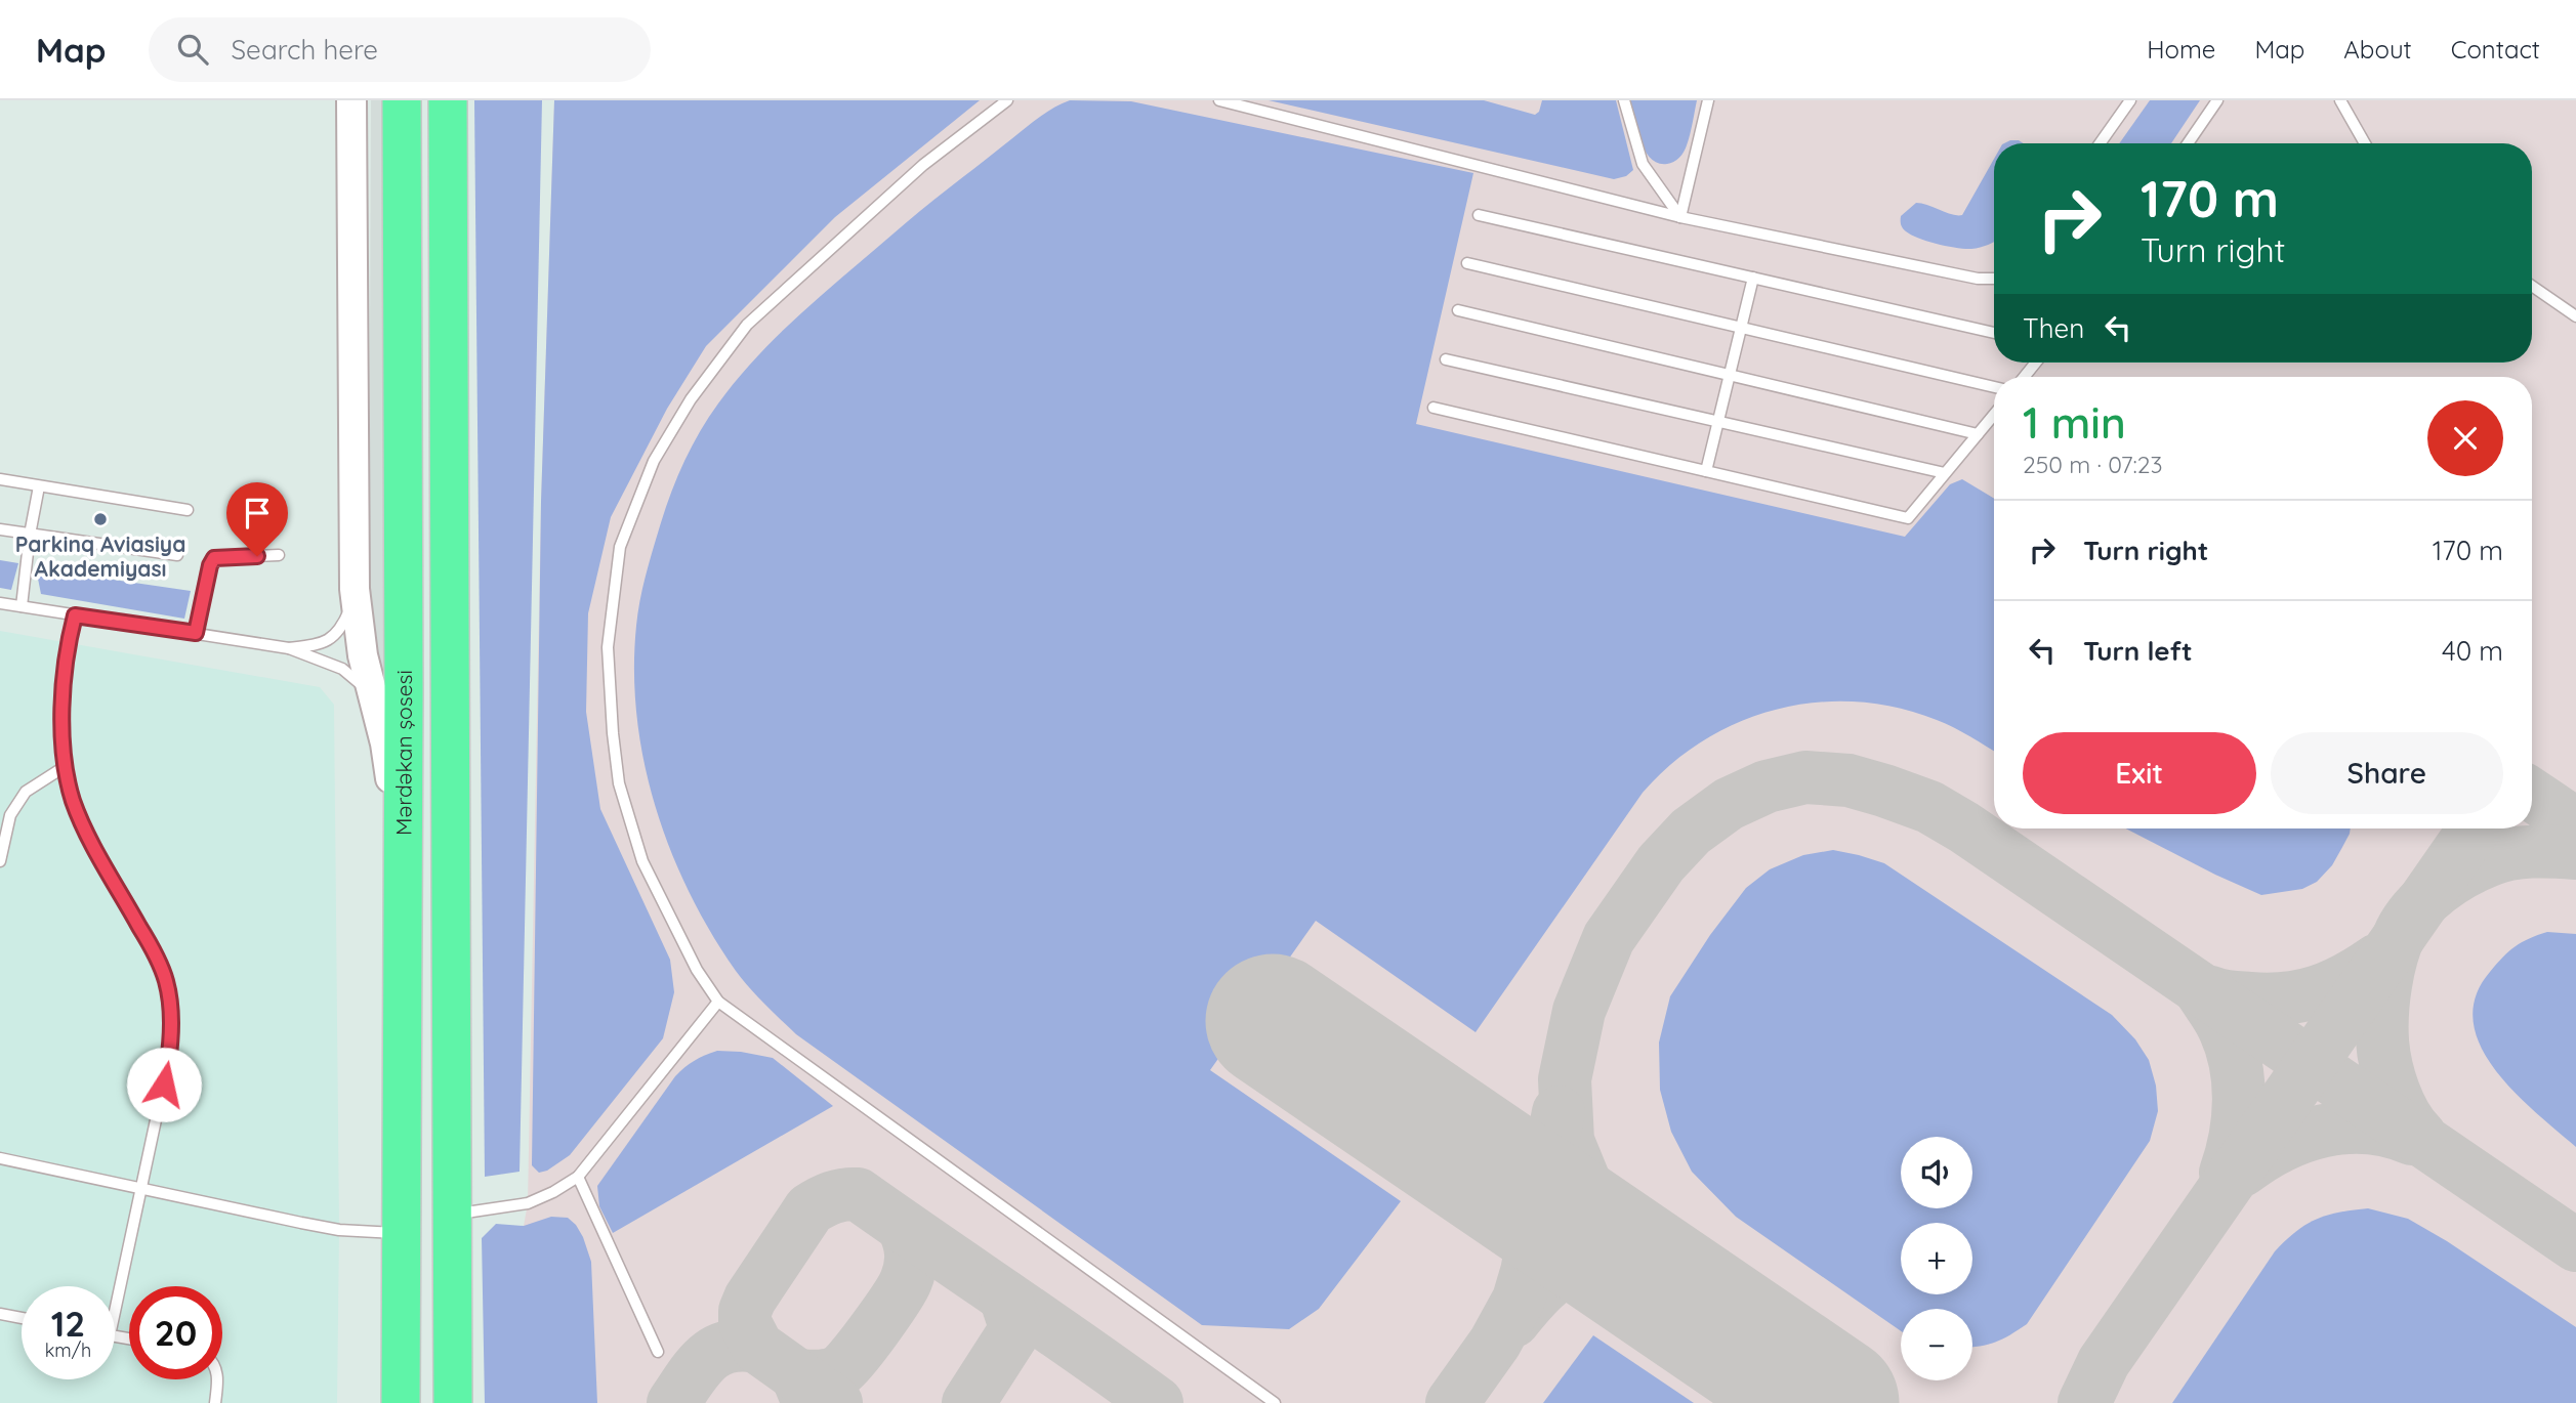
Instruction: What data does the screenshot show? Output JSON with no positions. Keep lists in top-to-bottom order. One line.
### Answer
{"streets":{"highway":["Mərdəkan şosesi"]},"places":["Parkinq Aviasiya Akademiyası"],"page":{"header":"Map","search":"Search here","nav":["Home","Map","About","Contact"],"turn":["170 m","Turn right"],"then":"Then","heading":["1 min","250 m · 07:23"],"list":[{"name":"Turn right","value":"170 m"},{"name":"Turn left","value":"40 m"}],"buttons":["Exit","Share"],"map_buttons":["+","−"],"speed":"12 km/h","limit":"20"}}
